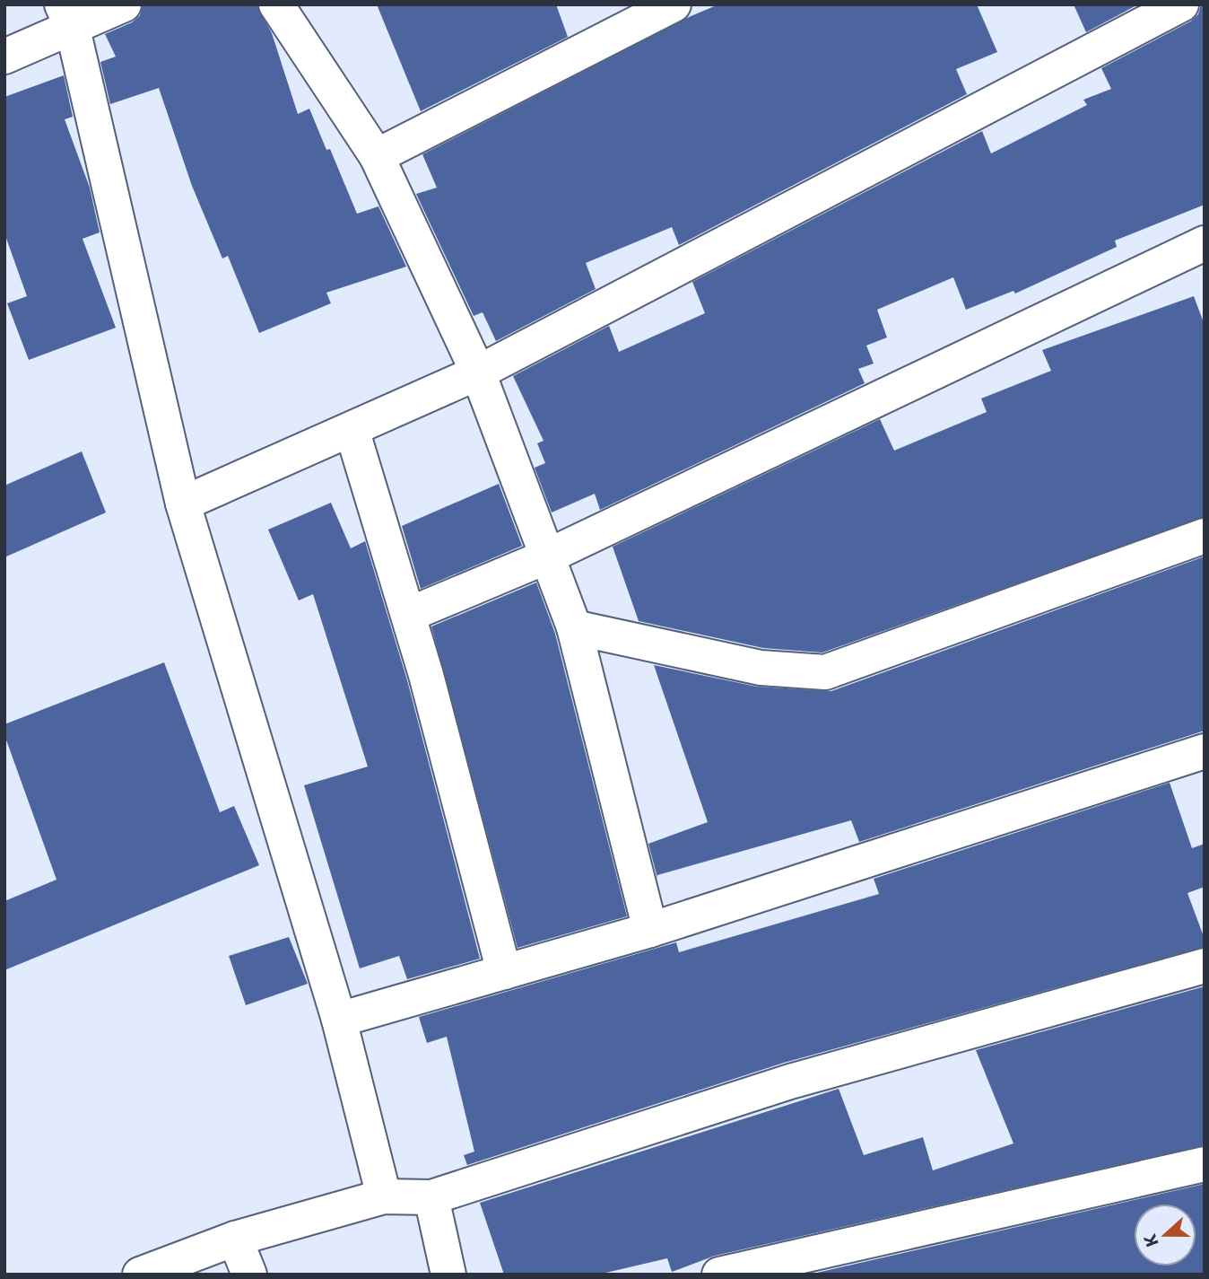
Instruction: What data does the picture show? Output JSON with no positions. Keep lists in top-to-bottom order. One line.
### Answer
{"north":"left"}
